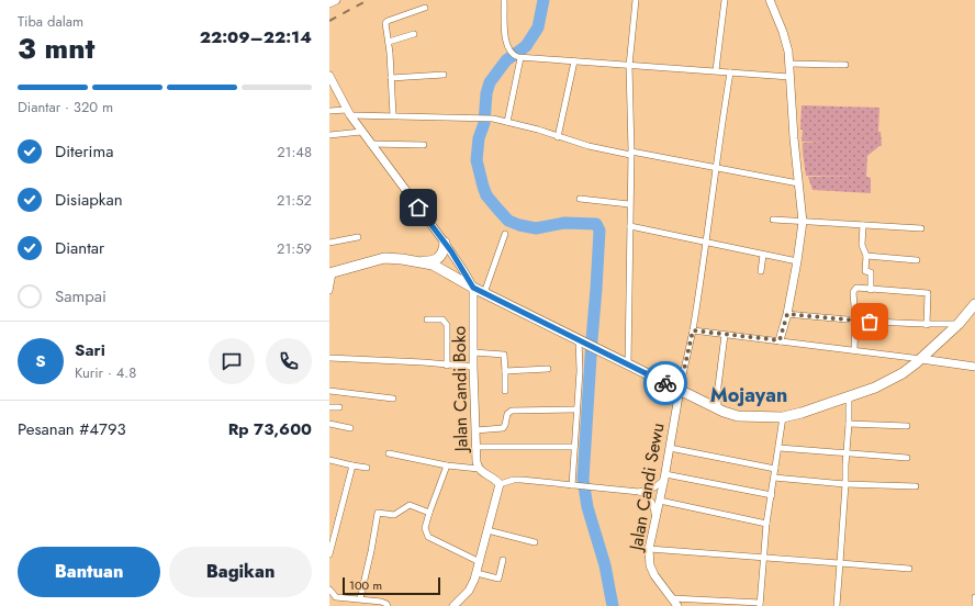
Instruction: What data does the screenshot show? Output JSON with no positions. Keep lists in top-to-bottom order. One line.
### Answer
{"streets":{"street":["Jalan Candi Boko","Jalan Candi Sewu"]},"districts":["Mojayan"],"scale_bar":"100 m","page":{"heading":["3 mnt","Tiba dalam","22:09–22:14"],"panel":["Sari","Kurir · 4.8","Pesanan #4793","Rp 73,600"],"bar":"Diantar · 320 m","list":[["Diterima","21:48"],["Disiapkan","21:52"],["Diantar","21:59"],"Sampai"],"round":"S","buttons":["Bantuan","Bagikan"],"scale":"100 m"}}
